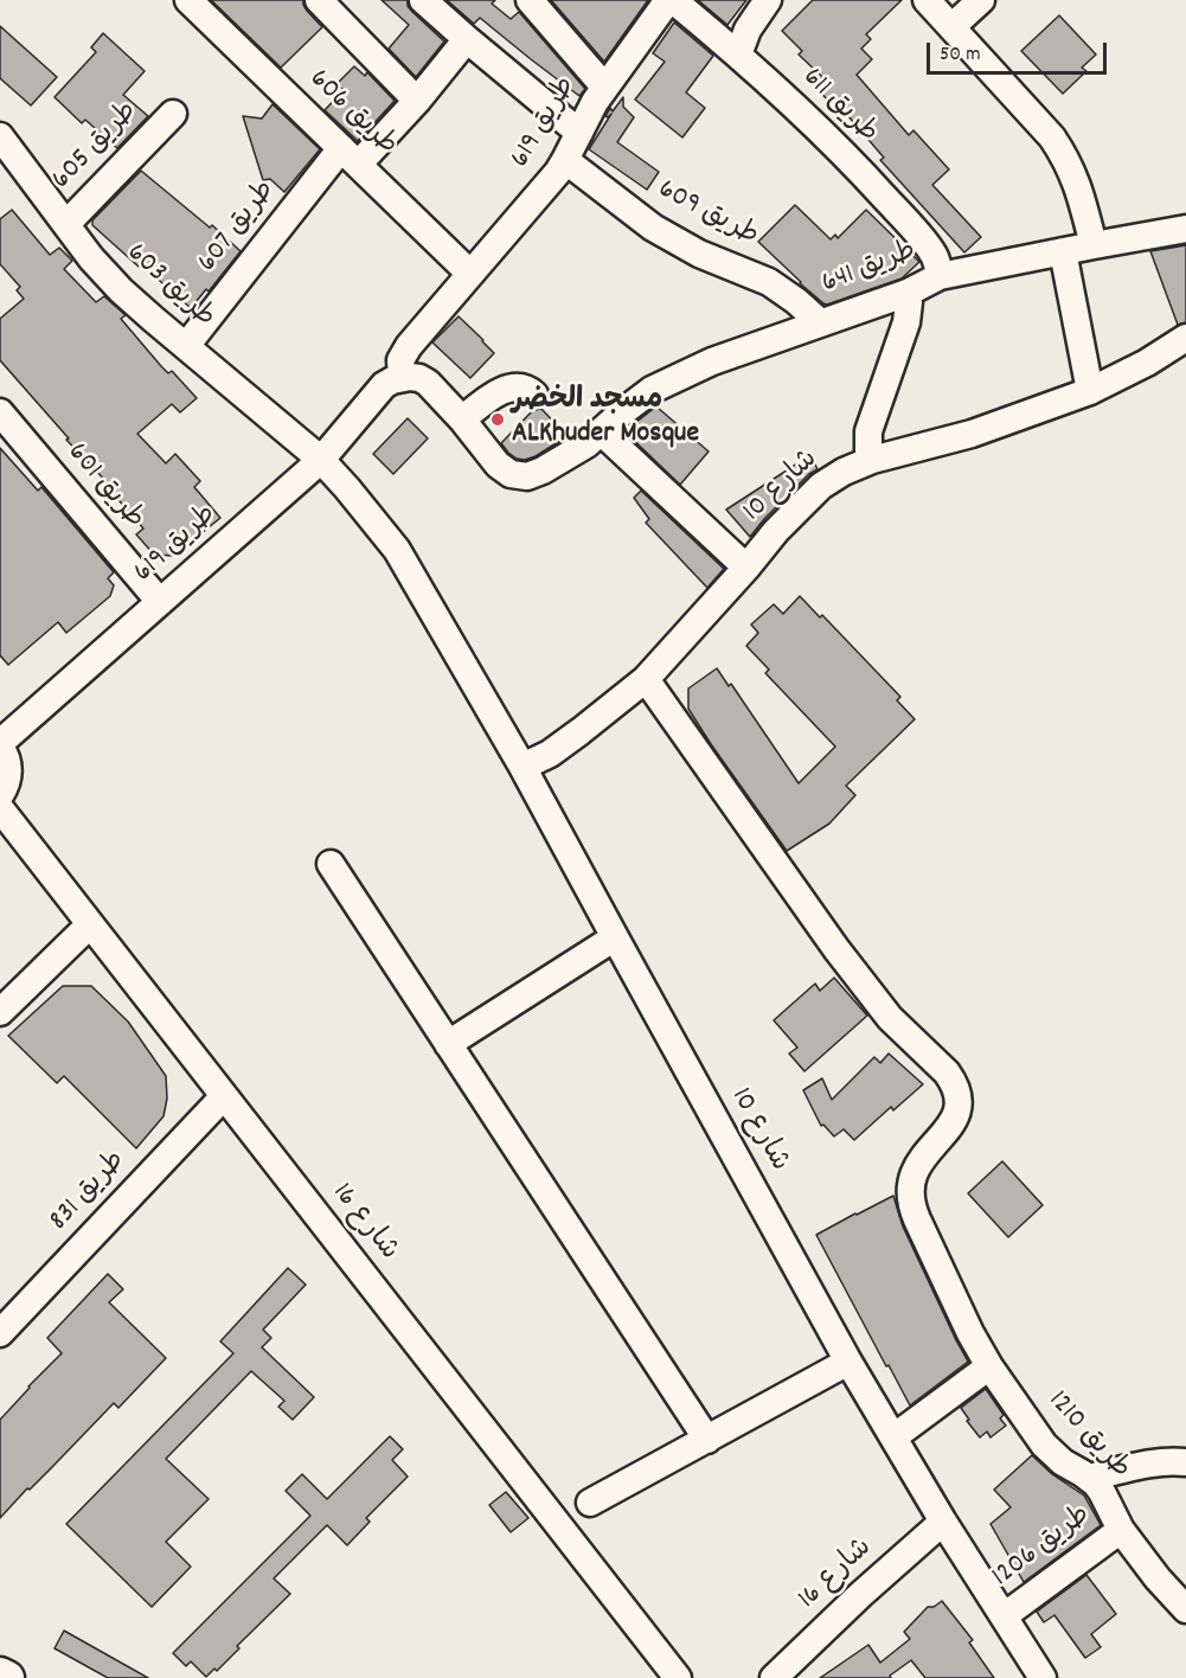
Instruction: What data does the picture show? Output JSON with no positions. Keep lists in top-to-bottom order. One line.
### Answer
{"streets":{"street":["طريق 611","طريق 606","طريق 619","طريق 605","طريق 609","طريق 607","طريق 641","طريق 603","طريق 601","شارع 10","طريق 831","شارع 16","طريق 1210","طريق 1206"]},"crossings":[["طريق 611","طريق 619"],["طريق 611","طريق 641"],["طريق 606","طريق 619"],["طريق 606","طريق 607"],["طريق 619","طريق 609"],["طريق 619","طريق 603"],["طريق 619","طريق 601"],["طريق 619","شارع 10"],["طريق 605","طريق 603"],["طريق 609","طريق 641"],["طريق 607","طريق 603"],["طريق 603","شارع 10"],["شارع 10","شارع 16"],["شارع 10","طريق 1210"],["شارع 10","طريق 1206"],["طريق 831","شارع 16"],["شارع 16","طريق 1206"],["طريق 1210","طريق 1206"]],"places":["مسجد الخضر ALKhuder Mosque"],"scale_bar":"50 m"}
